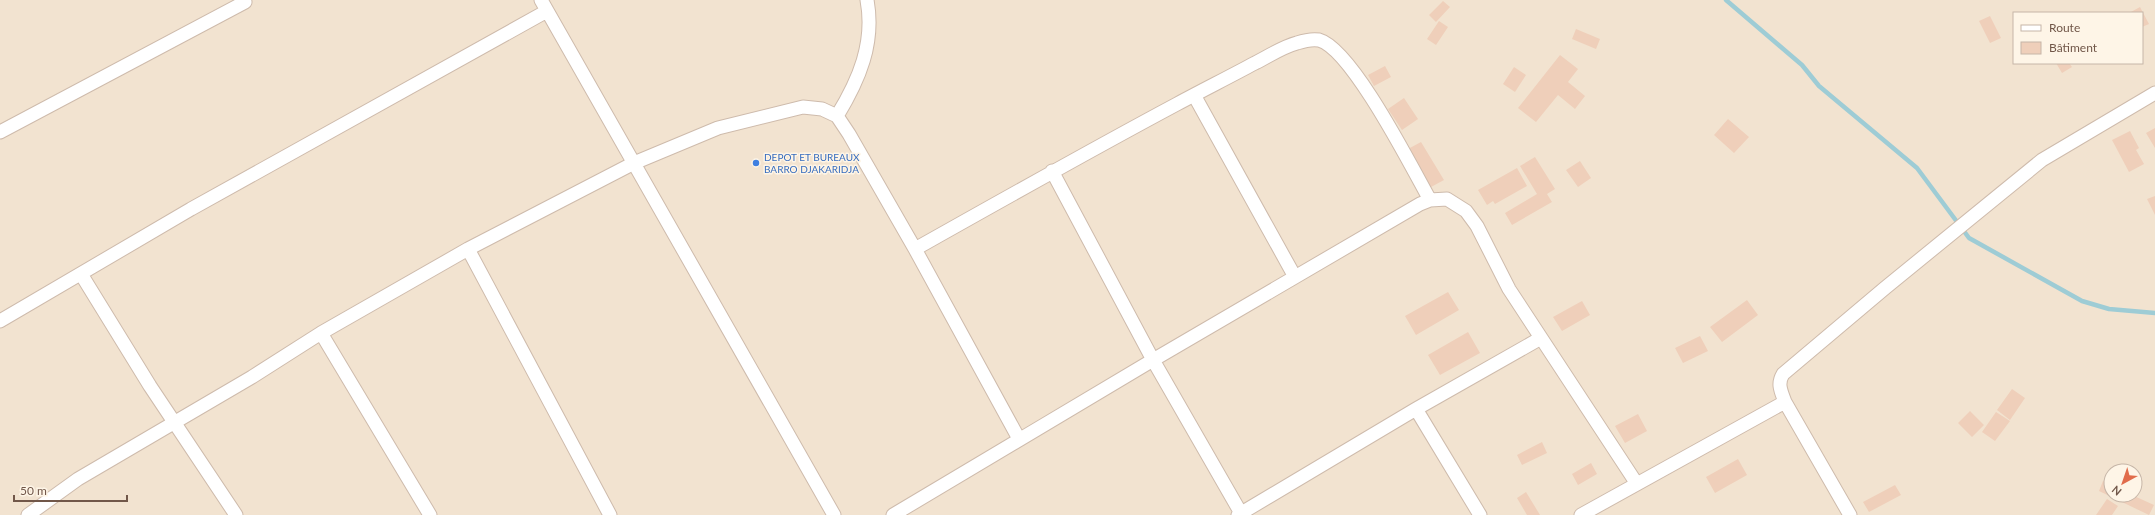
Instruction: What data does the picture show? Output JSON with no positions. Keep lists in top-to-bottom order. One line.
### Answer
{"places":["DEPOT ET BUREAUX BARRO DJAKARIDJA"],"legend":["Route","Bâtiment"],"scale_bar":"50 m","north":"bottom left"}
